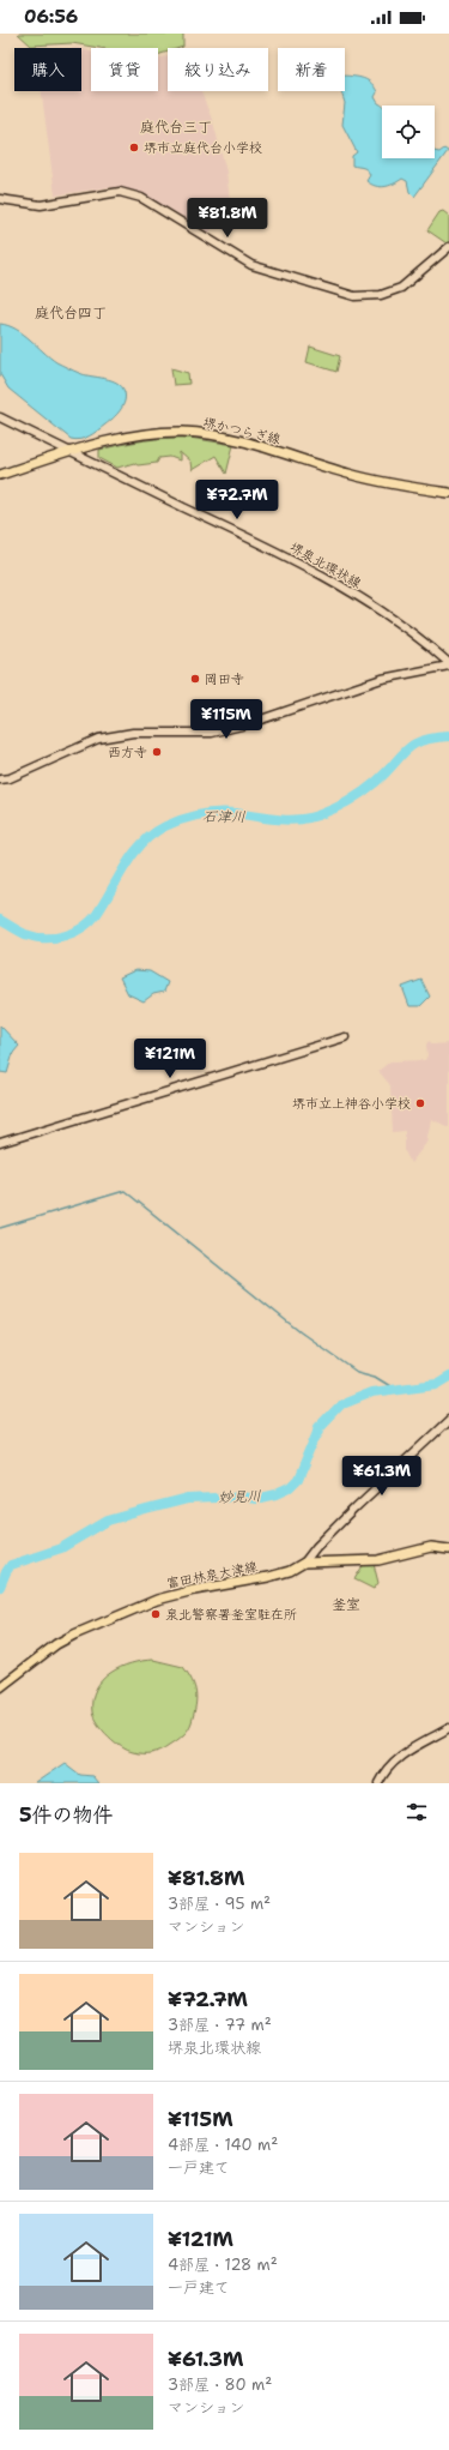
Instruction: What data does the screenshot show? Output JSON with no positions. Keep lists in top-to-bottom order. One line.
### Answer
{"streets":{"main road":["堺かつらぎ線","富田林泉大津線"],"street":["堺泉北環状線"]},"crossings":[["堺かつらぎ線","堺泉北環状線"]],"districts":["庭代台三丁","庭代台四丁","釜室"],"water":["石津川","妙見川"],"places":["堺市立庭代台小学校","岡田寺","西方寺","堺市立上神谷小学校","泉北警察署釜室駐在所"],"page":{"status":"06:56","chip":["購入","賃貸","絞り込み","新着"],"price":["¥81.8M","¥72.7M","¥115M","¥121M","¥61.3M"],"heading":"5件の物件","list":[{"name":"¥81.8M","note":"3部屋 · 95 m² · マンション"},{"name":"¥72.7M","note":"3部屋 · 77 m² · 堺泉北環状線"},{"name":"¥115M","note":"4部屋 · 140 m² · 一戸建て"},{"name":"¥121M","note":"4部屋 · 128 m² · 一戸建て"},{"name":"¥61.3M","note":"3部屋 · 80 m² · マンション"}]}}
